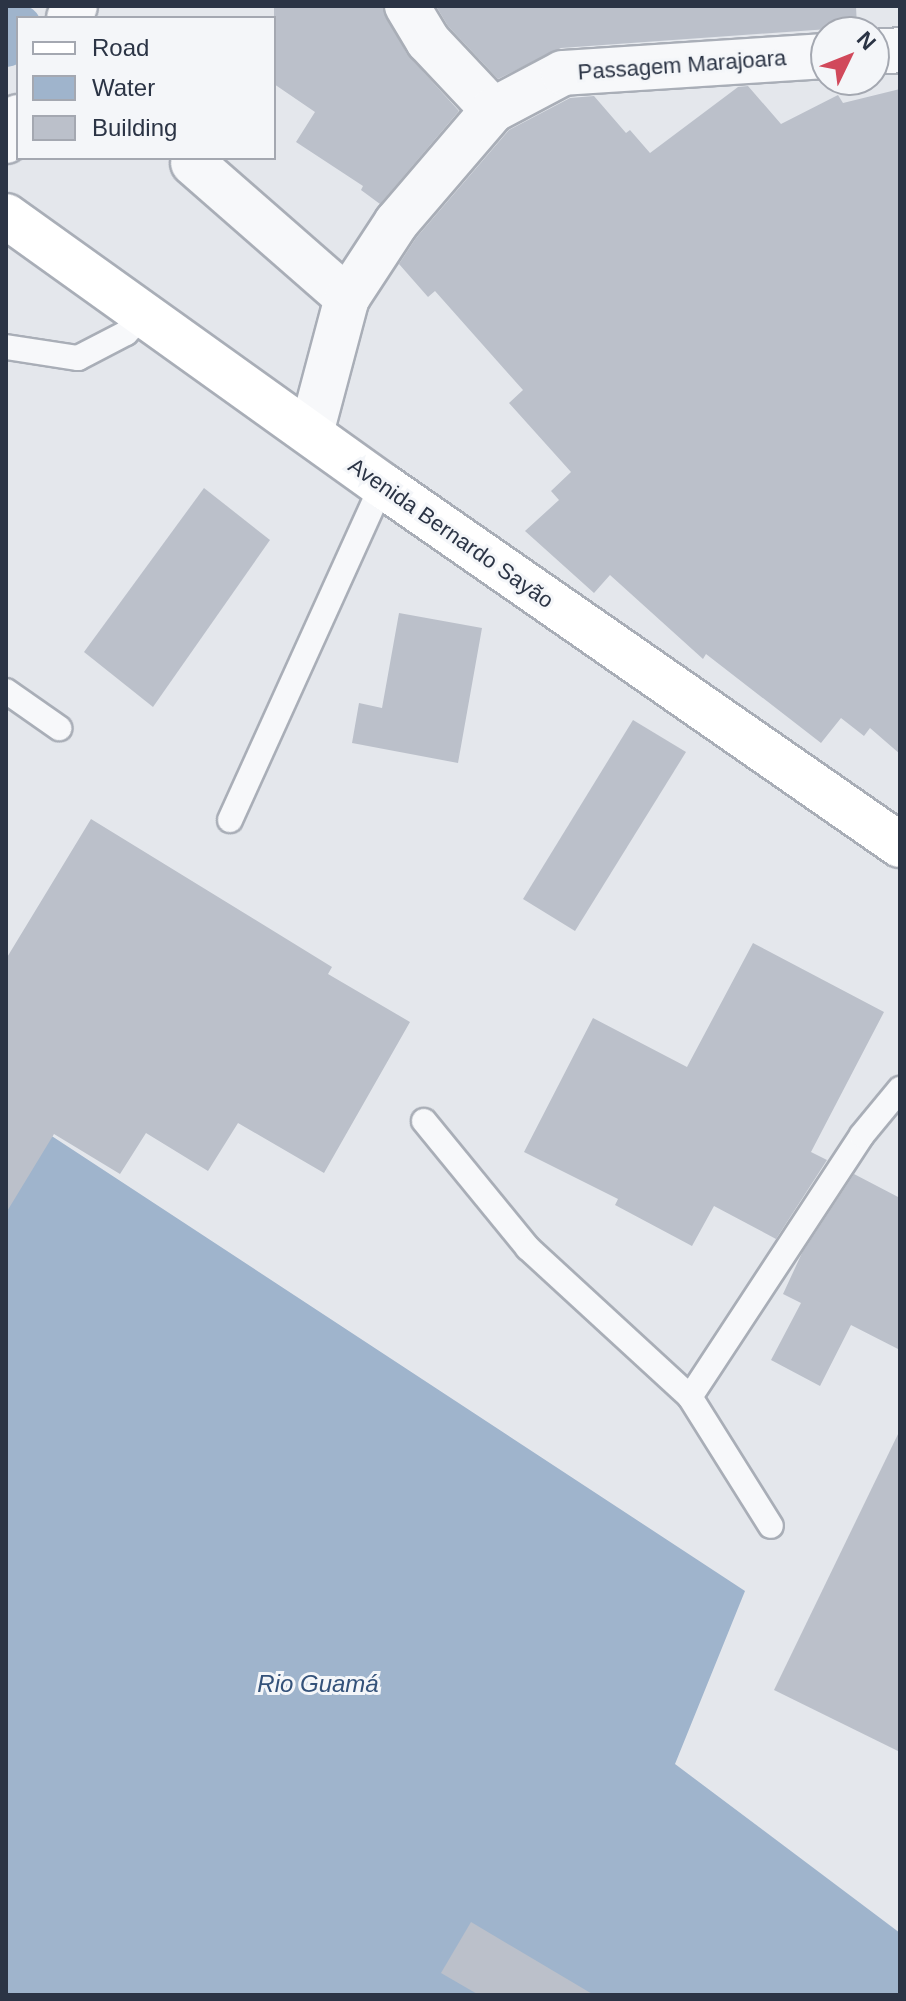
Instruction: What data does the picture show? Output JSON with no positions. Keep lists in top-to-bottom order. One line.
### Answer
{"streets":{"main road":["Avenida Bernardo Sayão"],"street":["Passagem Marajoara"]},"crossings":[["Passagem Marajoara","Avenida Bernardo Sayão"]],"water":["Rio Guamá"],"legend":["Road","Water","Building"],"north":"top right"}
